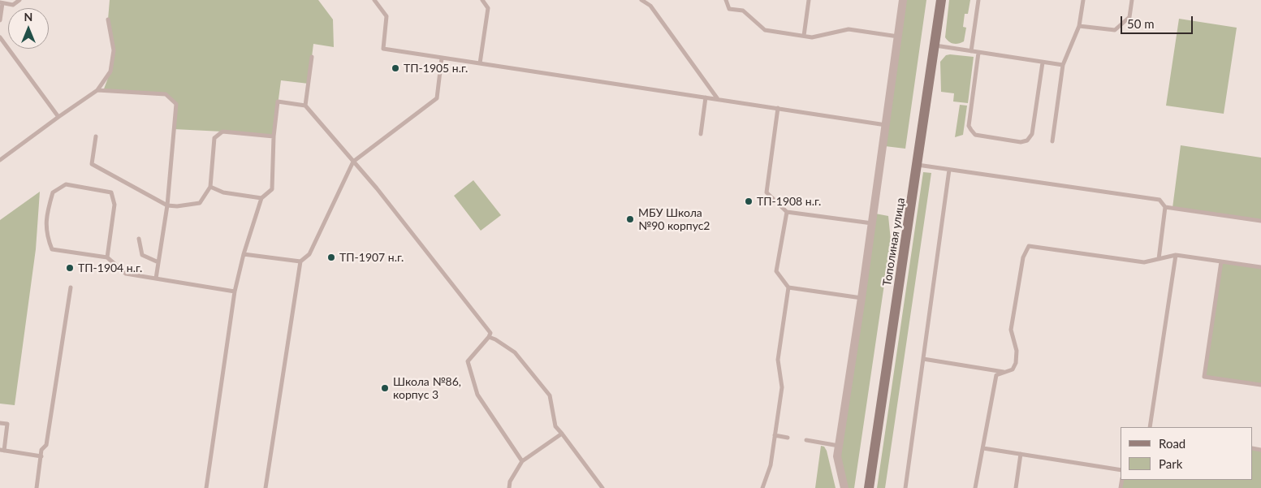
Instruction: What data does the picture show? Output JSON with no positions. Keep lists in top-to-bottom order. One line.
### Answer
{"streets":{"main road":["Тополиная улица"]},"places":["ТП-1905 н.г.","ТП-1908 н.г.","МБУ Школа №90 корпус2","ТП-1907 н.г.","ТП-1904 н.г.","Школа №86, корпус 3"],"legend":["Road","Park"],"scale_bar":"50 m","north":"top"}
